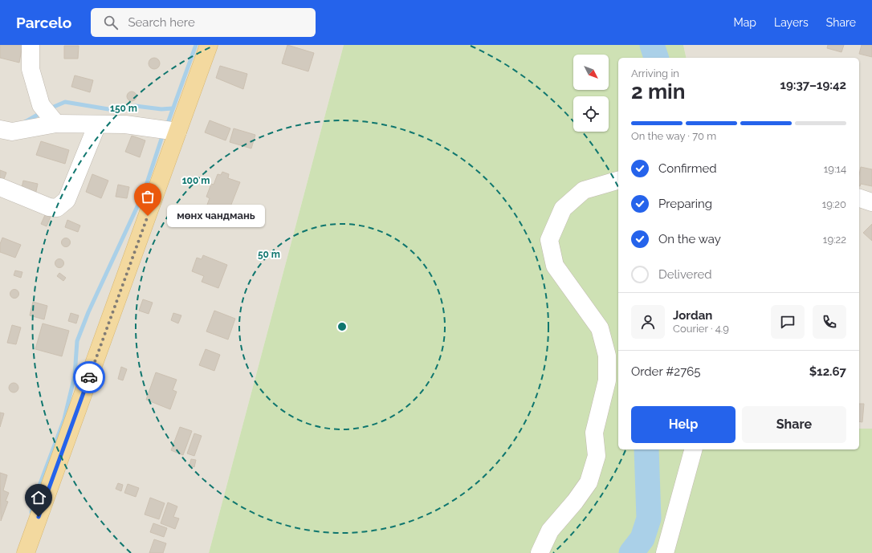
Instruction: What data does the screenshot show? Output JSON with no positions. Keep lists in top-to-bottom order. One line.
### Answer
{"places":["мөнх чандмань"],"north":"bottom right","page":{"header":"Parcelo","search":"Search here","nav":["Map","Layers","Share"],"heading":["2 min","Arriving in","19:37–19:42"],"panel":["Jordan","Courier · 4.9","Order #2765","$12.67"],"bar":"On the way · 70 m","list":[["Confirmed","19:14"],["Preparing","19:20"],["On the way","19:22"],"Delivered"],"bubble":"мөнх чандмань","buttons":["Help","Share"]},"rings":["150 m","100 m","50 m"]}
